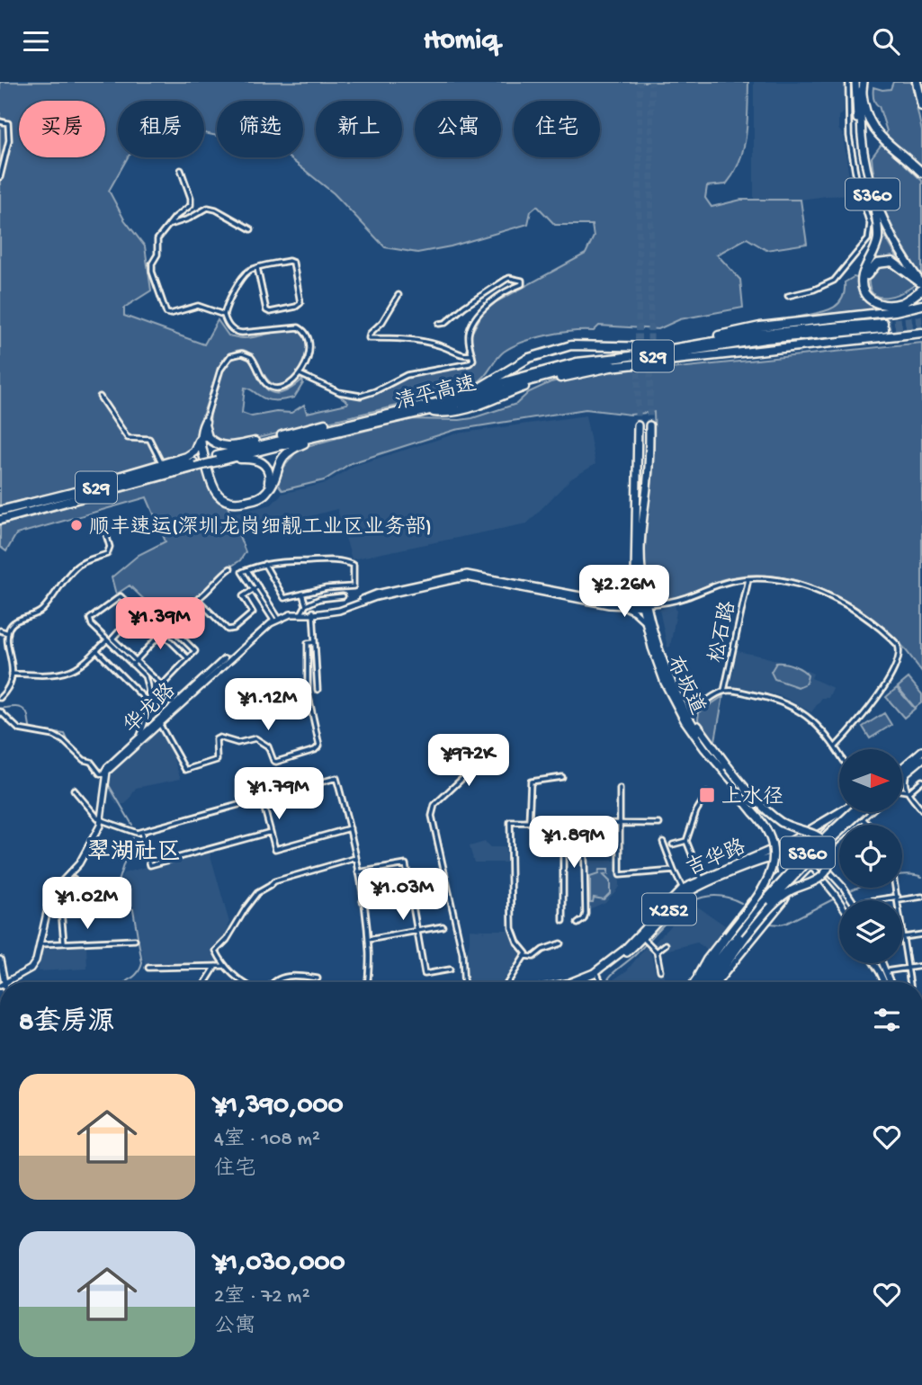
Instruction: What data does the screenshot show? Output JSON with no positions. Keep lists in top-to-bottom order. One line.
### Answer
{"streets":{"highway":["S29","清平高速"],"main road":["S360","布坂道","吉华路","X252"],"street":["松石路","华龙路"]},"districts":["翠湖社区"],"places":{"other":["顺丰速运(深圳龙岗细靓工业区业务部)"],"transit":["上水径"]},"north":"right","page":{"header":"Homiq","chip":["买房","租房","筛选","新上","公寓","住宅"],"price":["¥2.26M","¥1.39M","¥1.12M","¥972K","¥1.79M","¥1.89M","¥1.03M","¥1.02M"],"heading":"8套房源","list":[{"name":"¥1,390,000","note":"4室 · 108 m² · 住宅"},{"name":"¥1,030,000","note":"2室 · 72 m² · 公寓"}]}}
